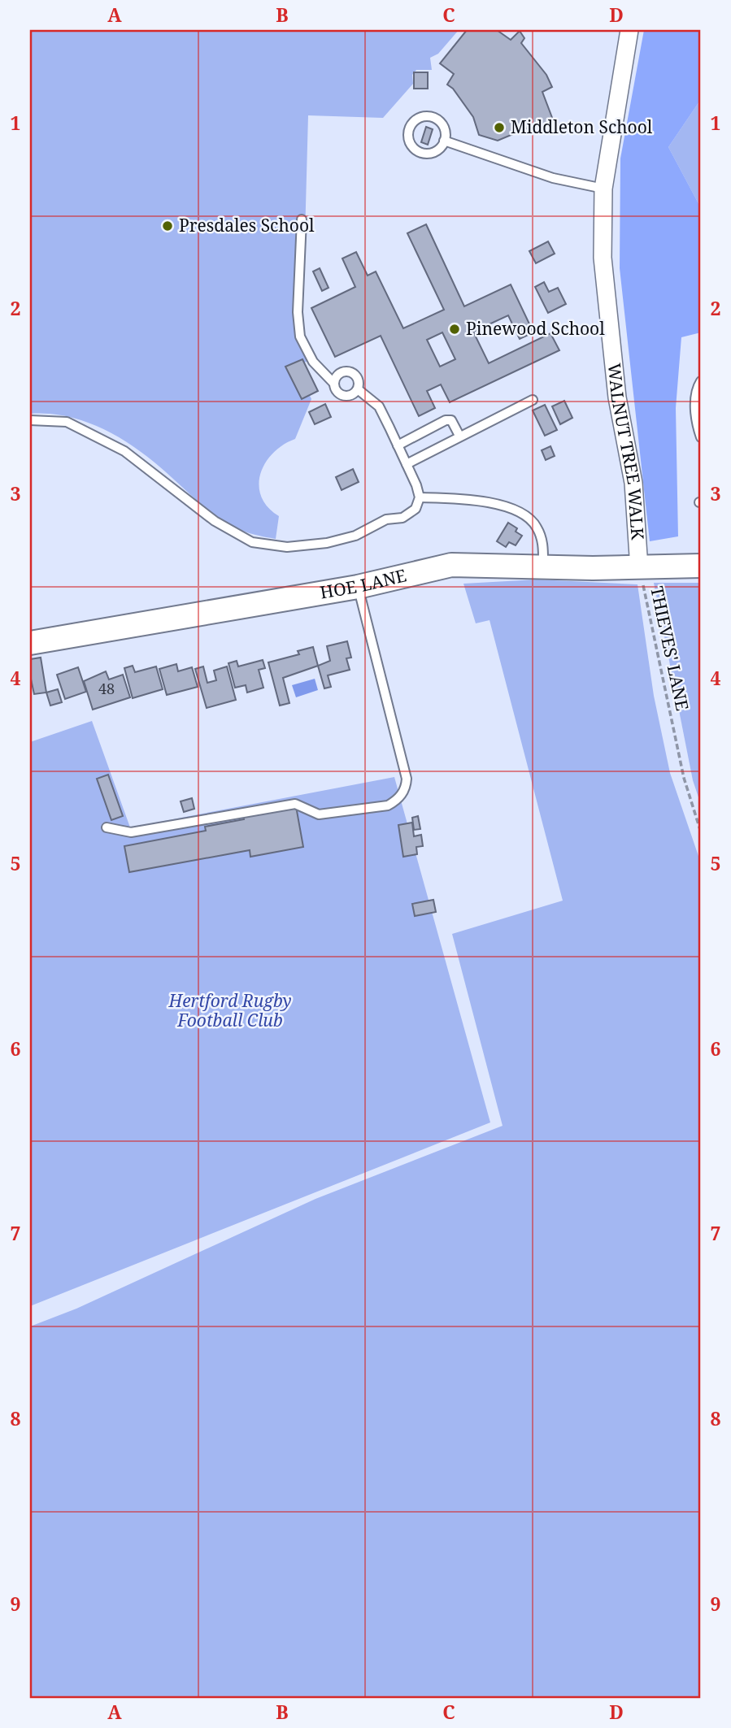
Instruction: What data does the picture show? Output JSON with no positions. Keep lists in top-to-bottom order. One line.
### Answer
{"streets":{"street":["WALNUT TREE WALK","HOE LANE"],"path":["THIEVES' LANE"]},"crossings":[["WALNUT TREE WALK","HOE LANE"],["WALNUT TREE WALK","THIEVES' LANE"],["HOE LANE","THIEVES' LANE"]],"parks":["Hertford Rugby Football Club"],"places":["Middleton School","Presdales School","Pinewood School"],"house_numbers":["48"],"grid":{"columns":["A","B","C","D"],"rows":["1","2","3","4","5","6","7","8","9"]}}
